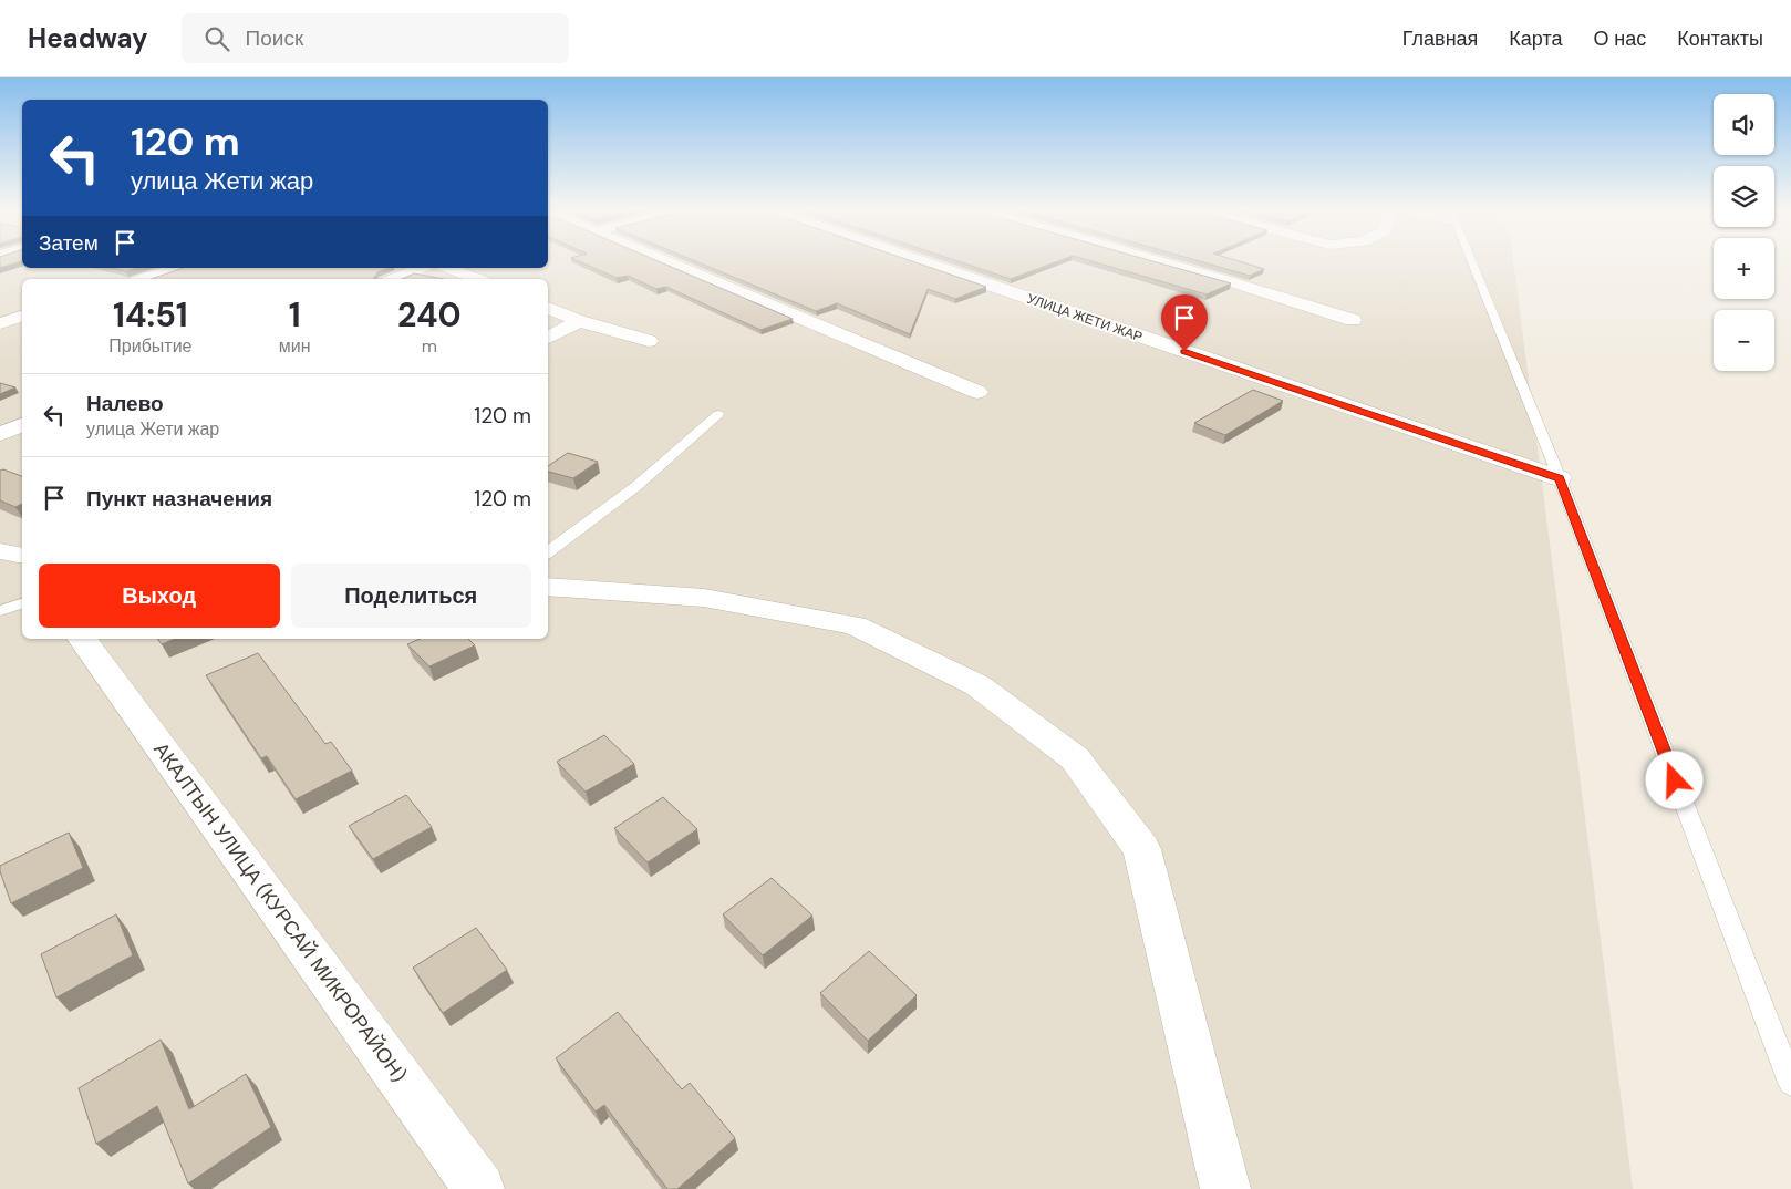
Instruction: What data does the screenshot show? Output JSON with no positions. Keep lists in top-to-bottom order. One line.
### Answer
{"streets":{"street":["УЛИЦА ЖЕТИ ЖАР","АКАЛТЫН УЛИЦА (КУРСАЙ МИКРОРАЙОН)"]},"page":{"header":"Headway","search":"Поиск","nav":["Главная","Карта","О нас","Контакты"],"map_buttons":["+","−"],"turn":["120 m","улица Жети жар"],"then":"Затем","eta":["14:51","Прибытие","1","мин","240","m"],"list":[{"name":"Налево","note":"улица Жети жар","value":"120 m"},{"name":"Пункт назначения","value":"120 m"}],"buttons":["Выход","Поделиться"]}}
